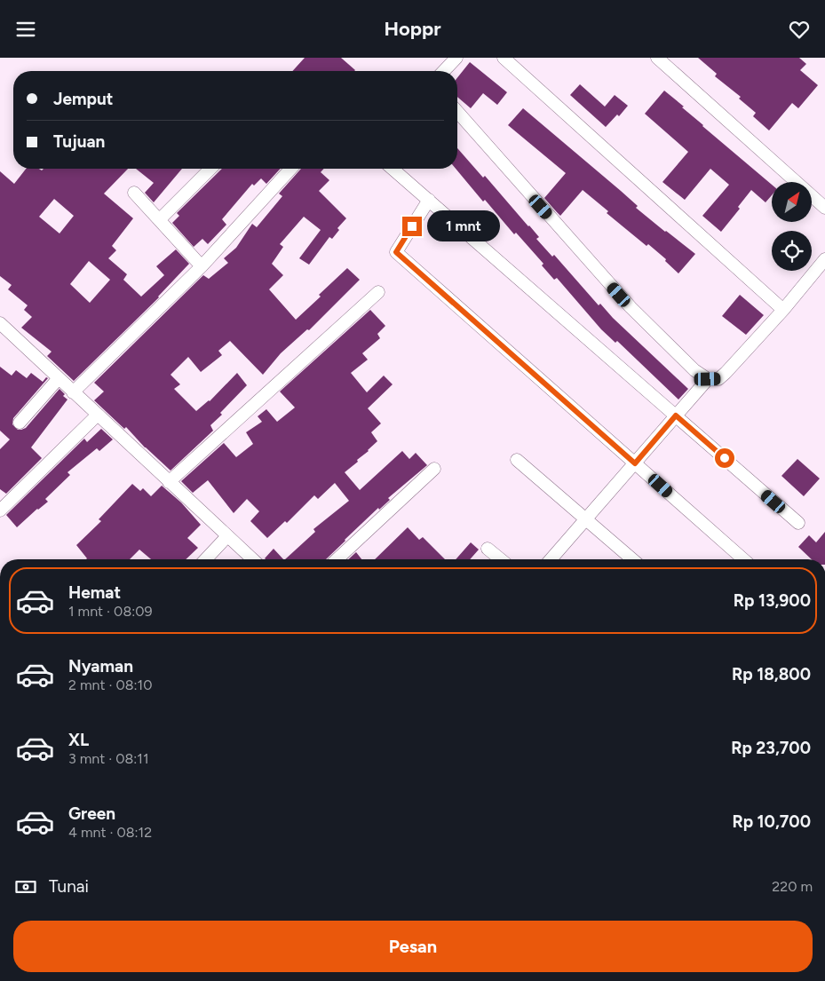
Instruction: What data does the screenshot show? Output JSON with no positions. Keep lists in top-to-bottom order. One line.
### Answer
{"north":"top right","page":{"header":"Hoppr","banner":["Jemput","Tujuan"],"bubble":"1 mnt","list":[{"name":"Hemat","note":"1 mnt · 08:09","value":"Rp 13,900"},{"name":"Nyaman","note":"2 mnt · 08:10","value":"Rp 18,800"},{"name":"XL","note":"3 mnt · 08:11","value":"Rp 23,700"},{"name":"Green","note":"4 mnt · 08:12","value":"Rp 10,700"}],"pay":["Tunai","220 m"],"buttons":"Pesan"}}
